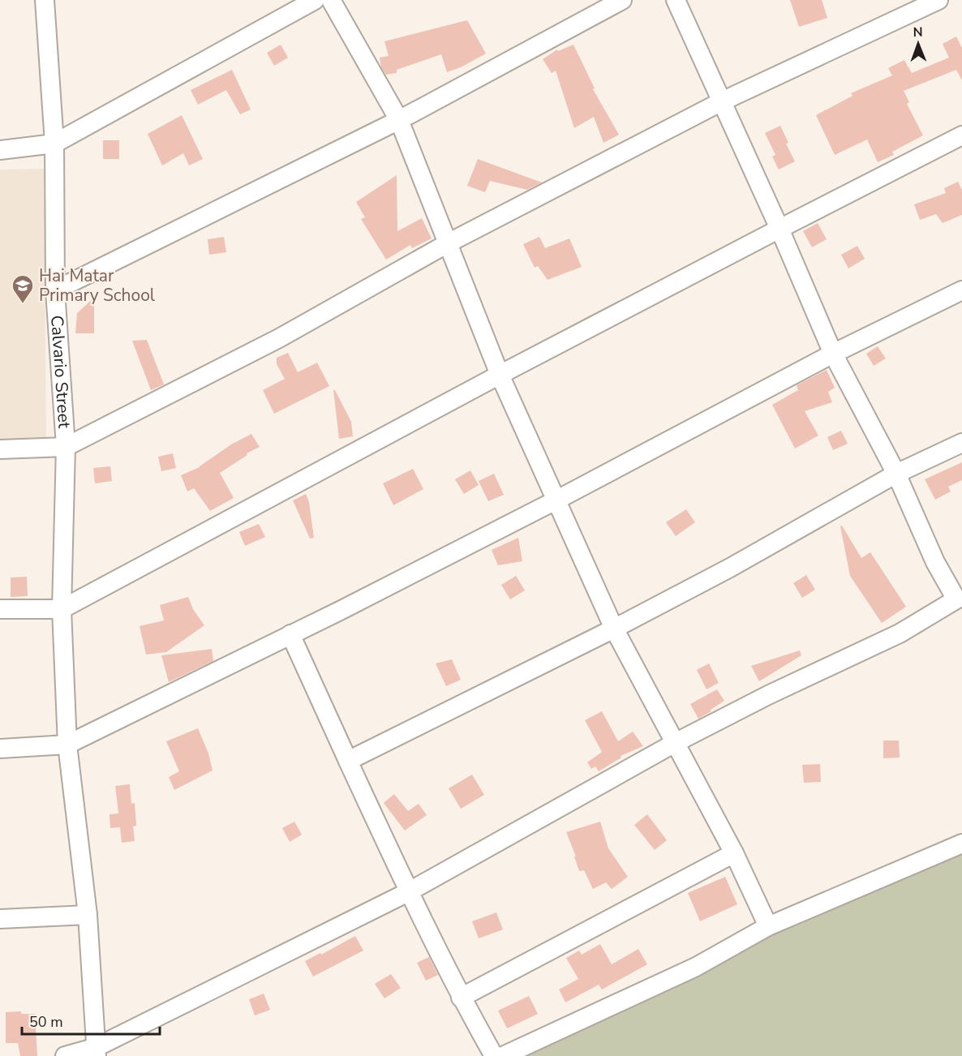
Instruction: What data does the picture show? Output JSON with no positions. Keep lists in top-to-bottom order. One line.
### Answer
{"streets":{"street":["Calvario Street"]},"places":{"school or university":["Hai Matar Primary School"]},"scale_bar":"50 m","north":"top"}
